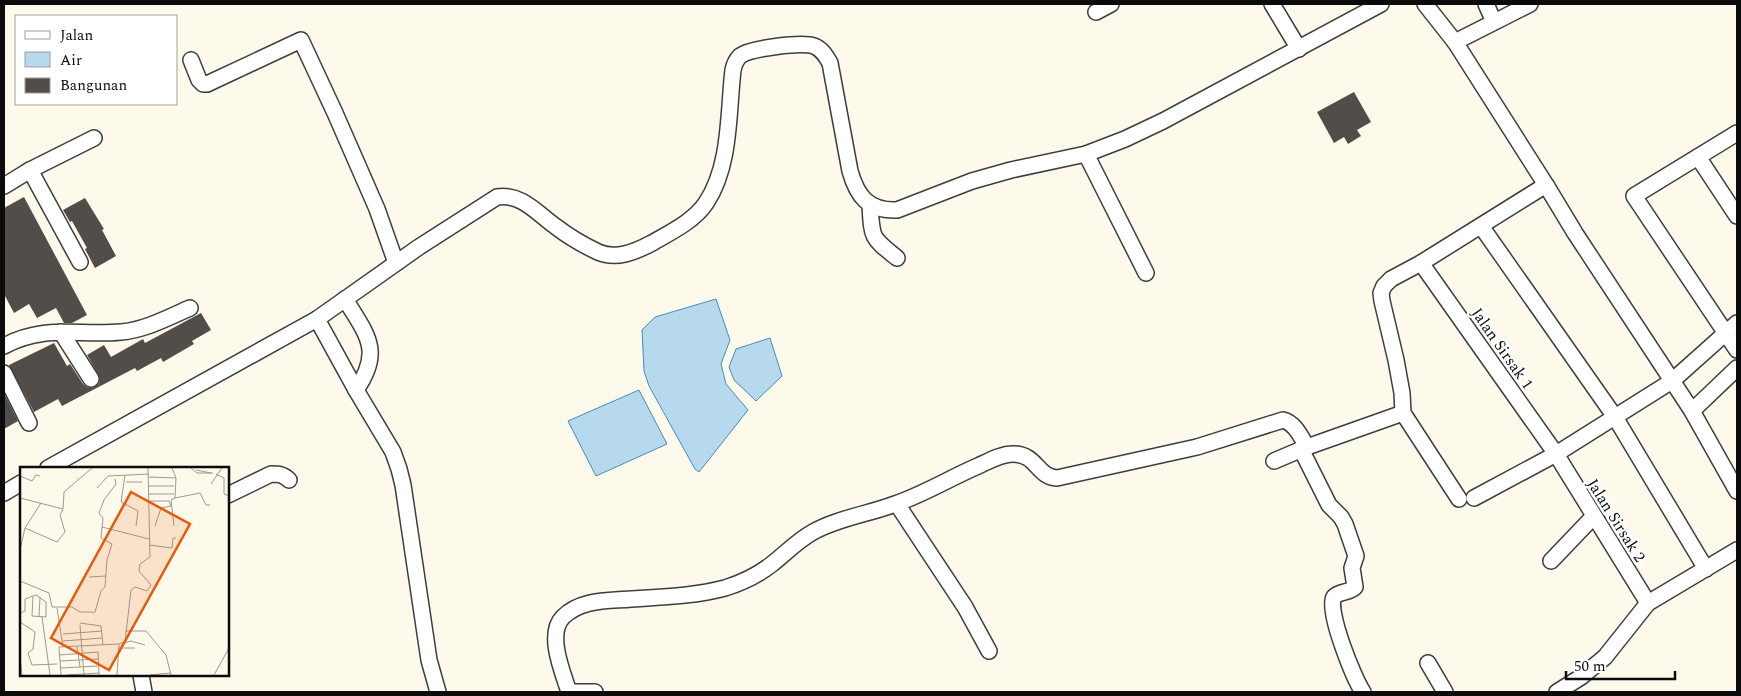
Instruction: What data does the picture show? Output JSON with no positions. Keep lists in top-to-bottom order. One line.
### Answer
{"streets":{"street":["Jalan Sirsak 1","Jalan Sirsak 2"]},"crossings":[["Jalan Sirsak 1","Jalan Sirsak 2"]],"legend":["Jalan","Air","Bangunan"],"scale_bar":"50 m"}
